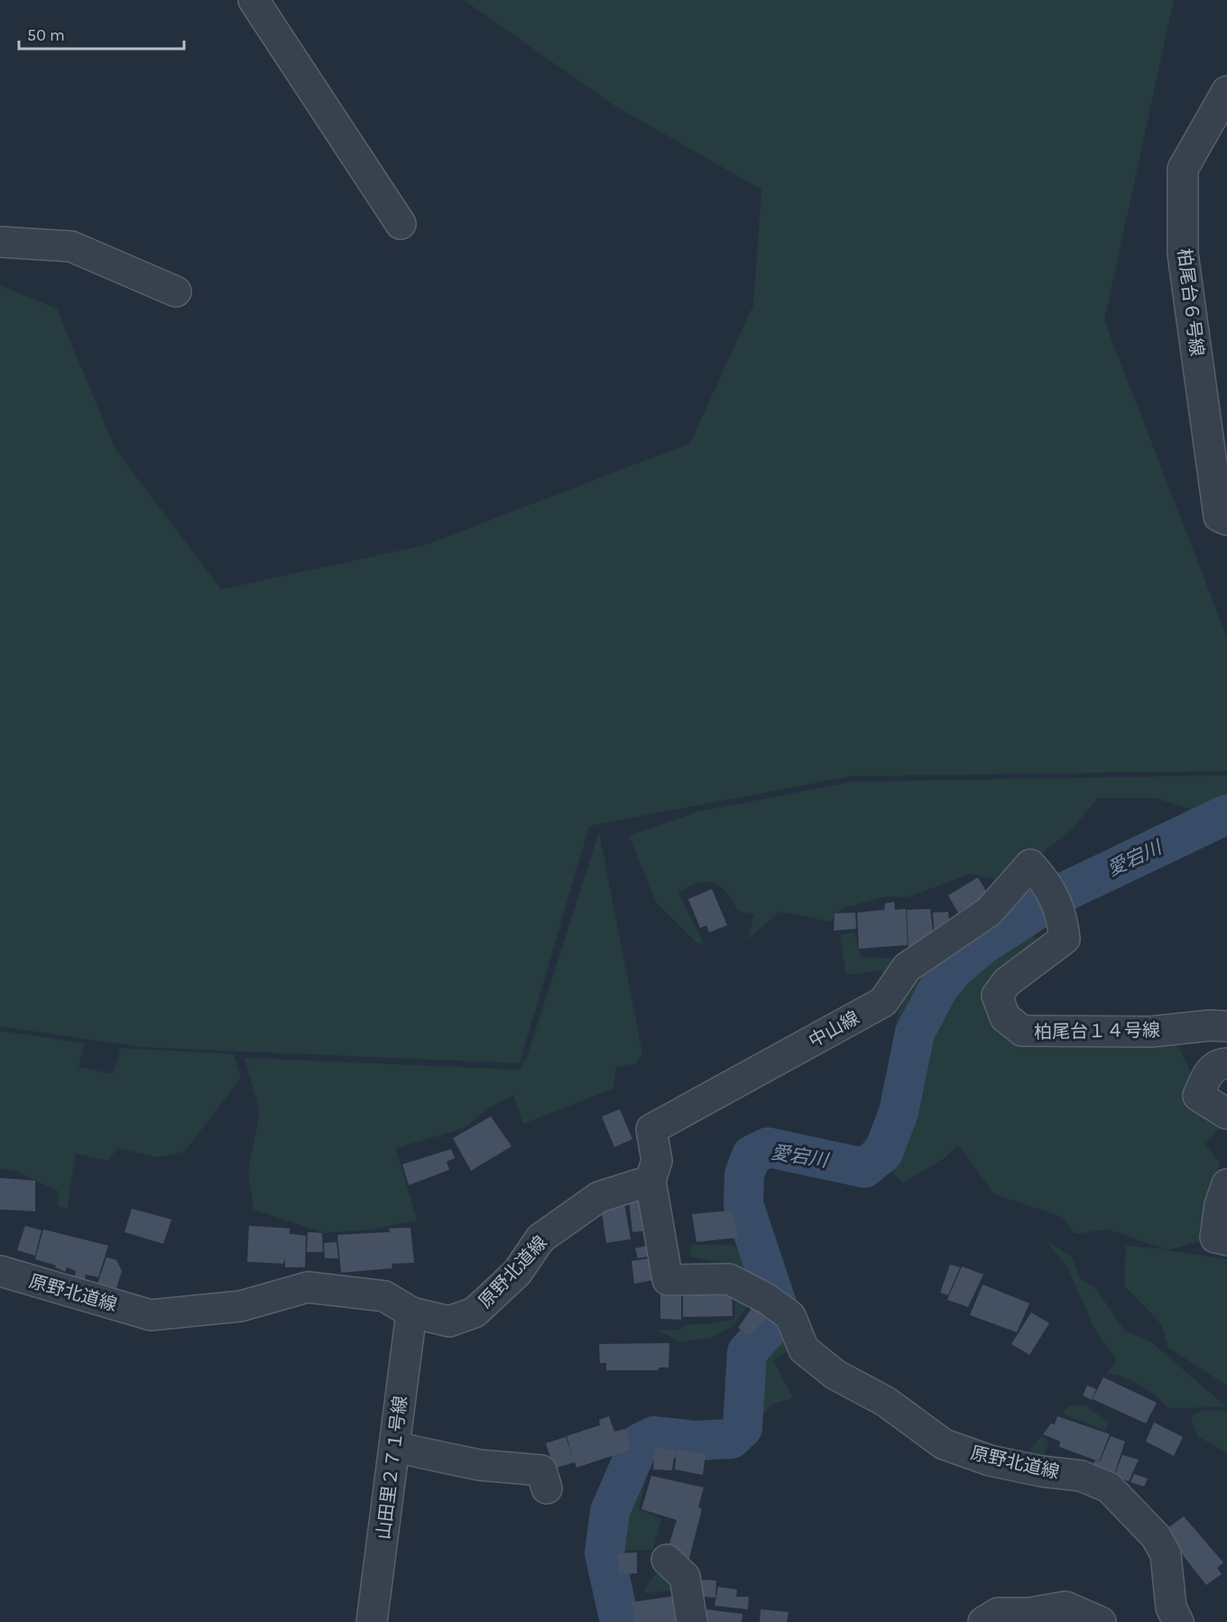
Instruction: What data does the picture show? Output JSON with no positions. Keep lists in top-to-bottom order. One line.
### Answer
{"streets":{"street":["柏尾台６号線","中山線","柏尾台１４号線","原野北道線","山田里２７１号線"]},"crossings":[["中山線","柏尾台１４号線"],["中山線","原野北道線"],["原野北道線","山田里２７１号線"]],"water":["愛宕川"],"scale_bar":"50 m"}
